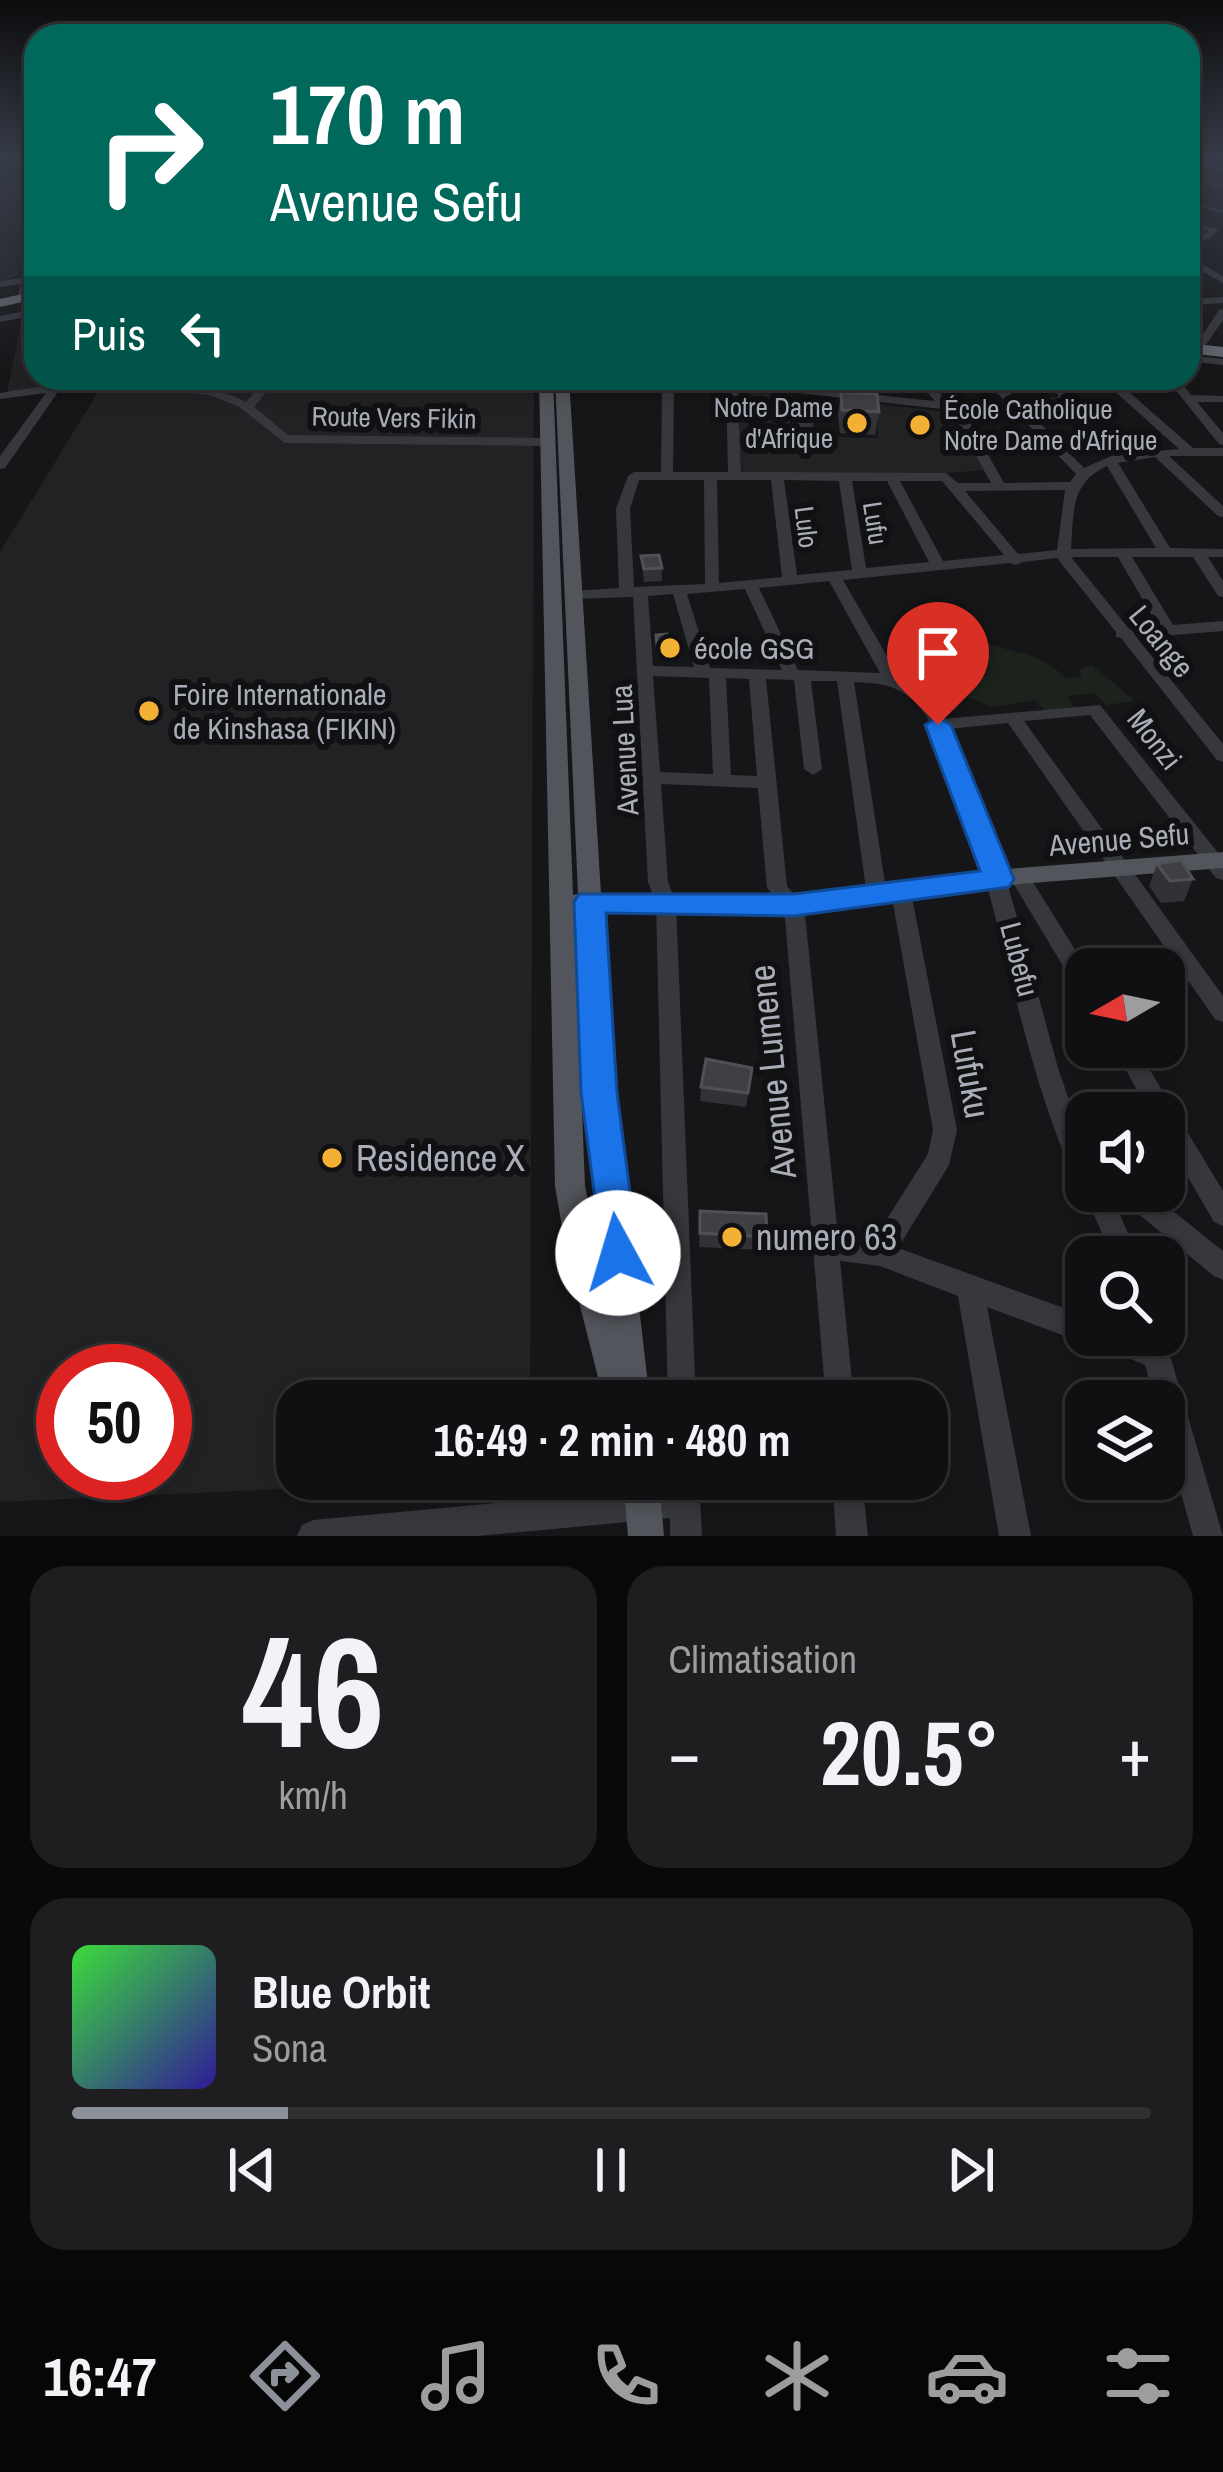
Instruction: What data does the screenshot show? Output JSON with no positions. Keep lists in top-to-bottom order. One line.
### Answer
{"streets":{"main road":["Avenue Sefu"],"street":["Route Vers Fikin","Lufu","Lulo","Loange","Monzi","Avenue Lua","Lubefu","Avenue Lumene","Lufuku"]},"crossings":[["Monzi","Avenue Sefu"],["Avenue Lua","Avenue Sefu"],["Avenue Sefu","Lubefu"],["Avenue Sefu","Avenue Lumene"],["Avenue Sefu","Lufuku"]],"places":["Notre Dame d'Afrique","École Catholique Notre Dame d'Afrique","école GSG","Foire Internationale de Kinshasa (FIKIN)","Residence X","numero 63"],"north":"left","page":{"turn":["170 m","Avenue Sefu"],"then":"Puis","limit":"50","trip":"16:49 · 2 min · 480 m","tile":[["46","km/h"],"Climatisation"],"heat":["−","20.5°","+"],"song":["Blue Orbit","Sona"],"tabs":"16:47"}}
